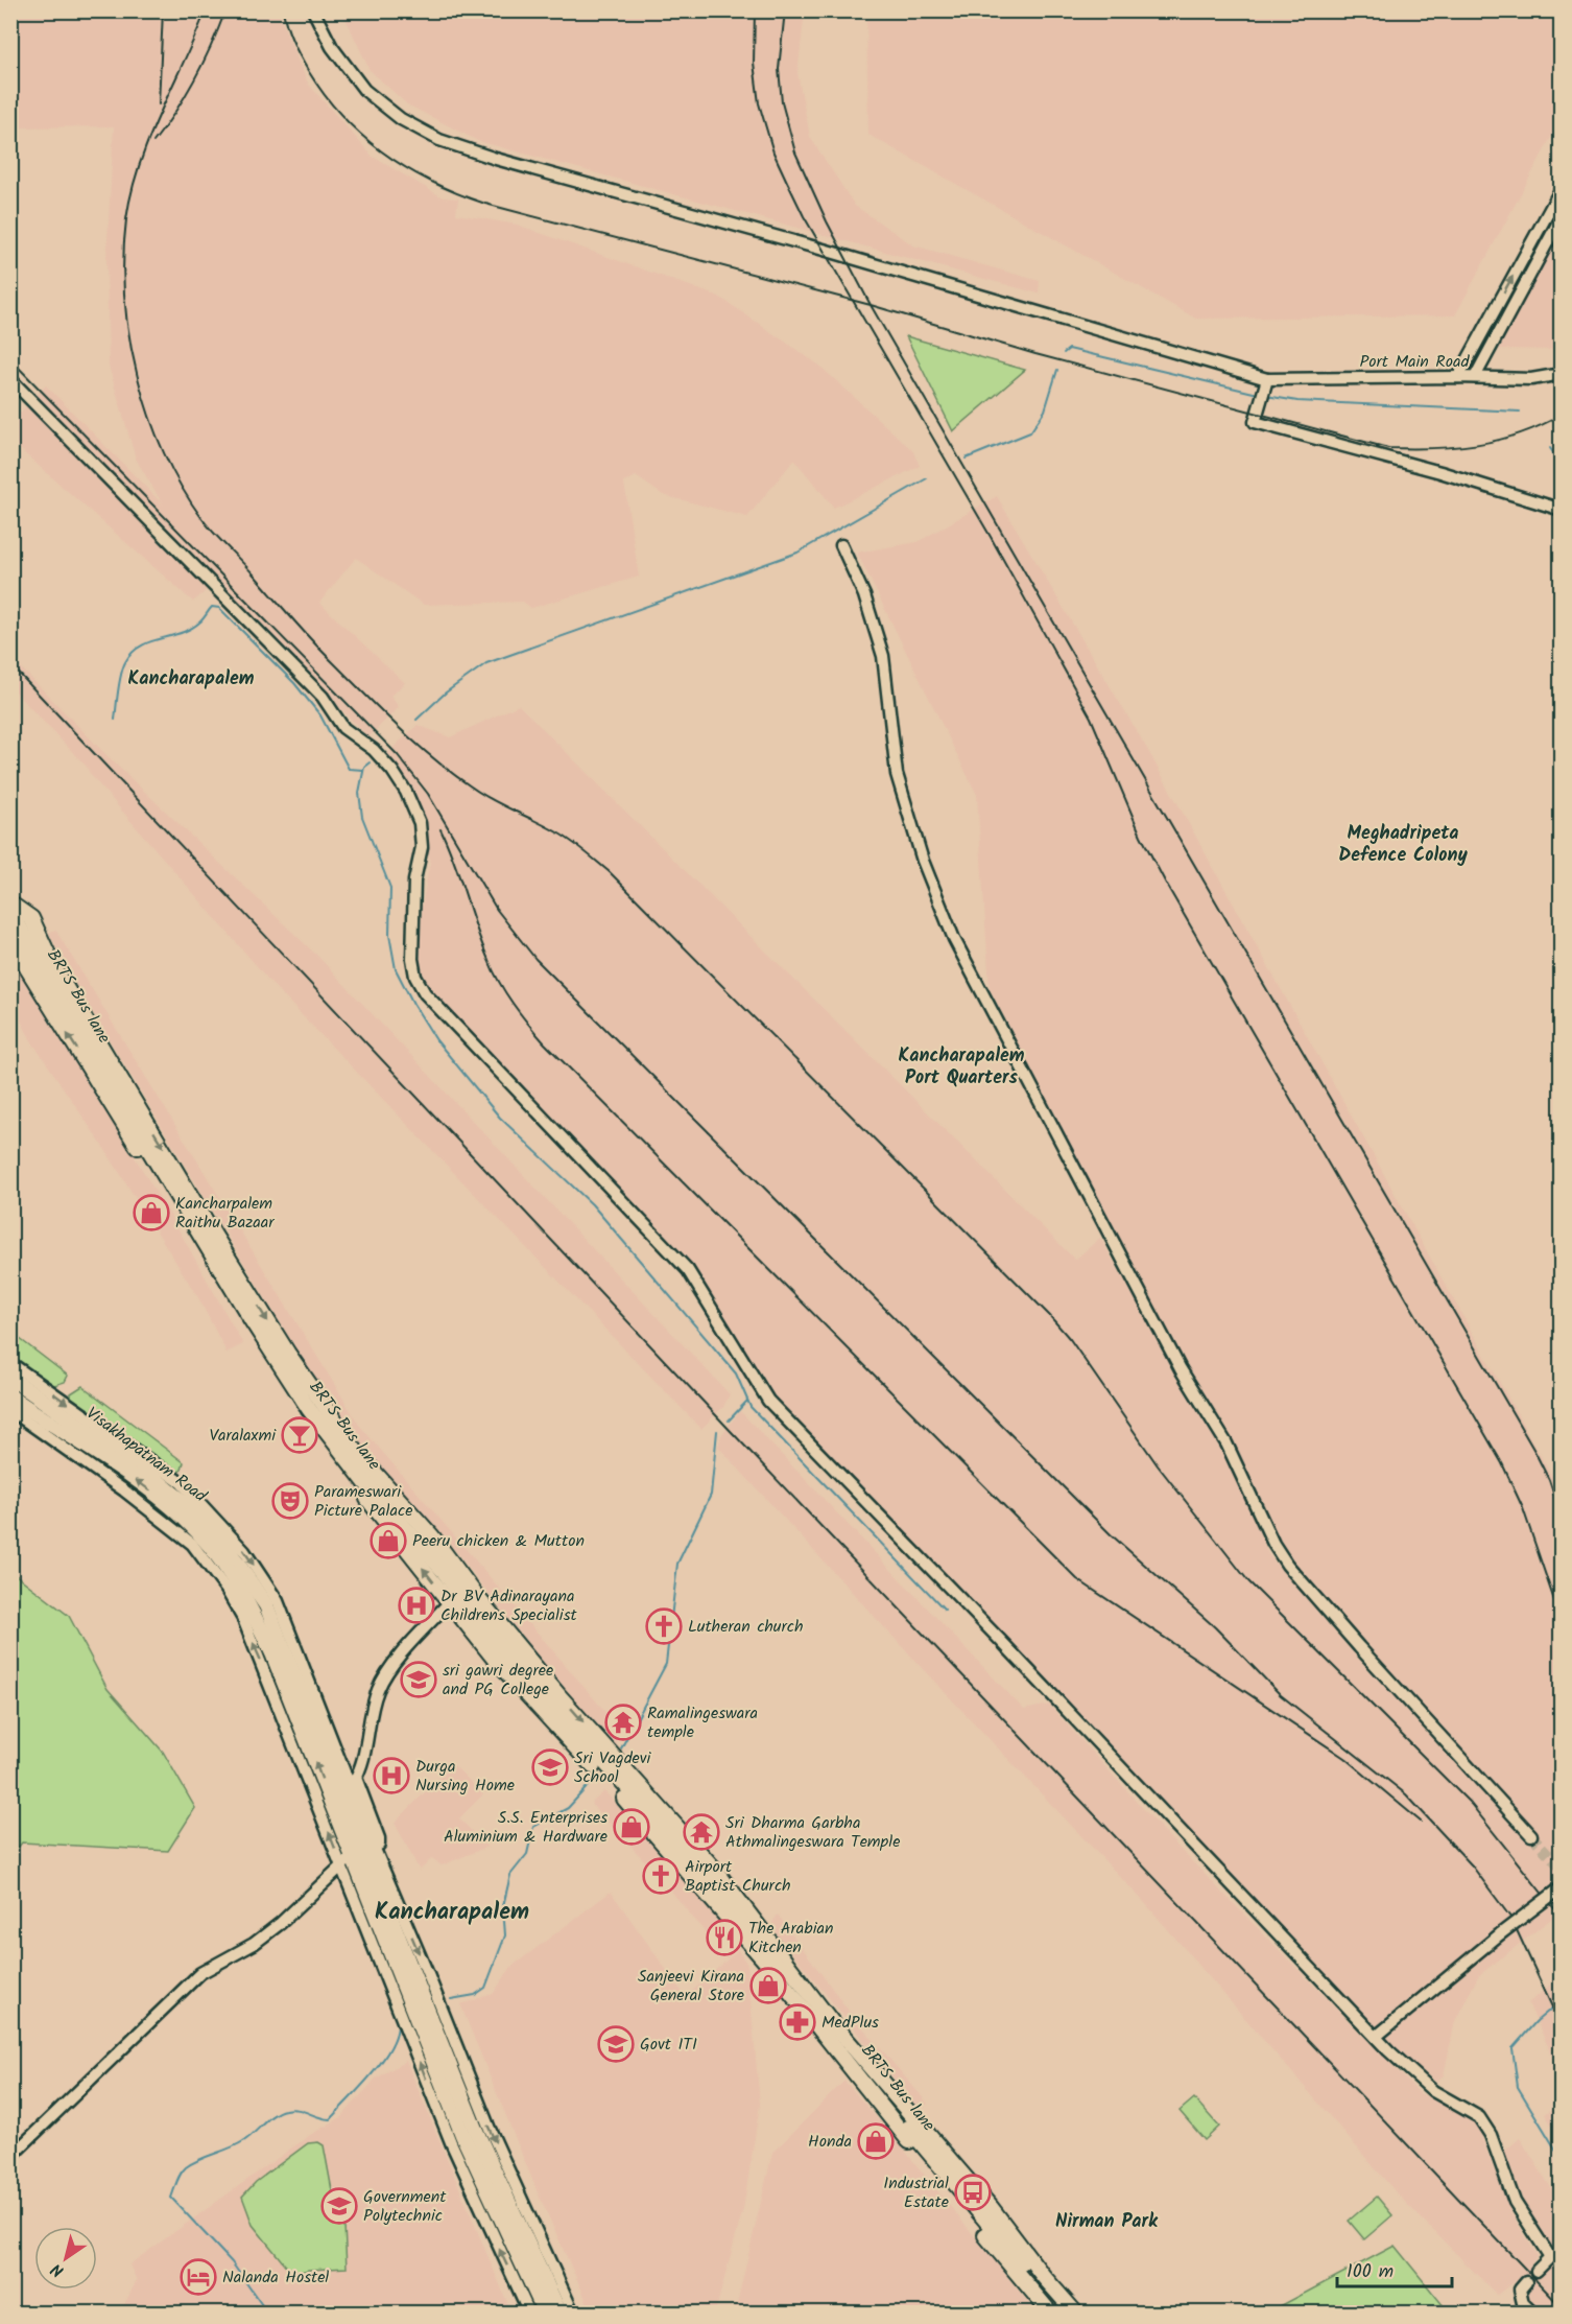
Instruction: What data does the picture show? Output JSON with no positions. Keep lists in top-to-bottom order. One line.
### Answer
{"streets":{"main road":["BRTS Bus lane","Visakhapatnam Road"],"street":["Port Main Road"]},"districts":["Kancharapalem","Meghadripeta Defence Colony","Kancharapalem Port Quarters","Kancharapalem","Nirman Park"],"places":{"shop":["Kancharpalem Raithu Bazaar","Peeru chicken & Mutton","S.S. Enterprises Aluminium & Hardware","Sanjeevi Kirana General Store","Honda"],"bar":["Varalaxmi"],"theatre":["Parameswari Picture Palace"],"hospital":["Dr BV Adinarayana Childrens Specialist","Durga Nursing Home"],"church":["Lutheran church","Airport Baptist Church"],"school or university":["sri gawri degree and PG College","Sri Vagdevi School","Govt ITI","Government Polytechnic"],"temple":["Ramalingeswara temple","Sri Dharma Garbha Athmalingeswara Temple"],"restaurant":["The Arabian Kitchen"],"pharmacy":["MedPlus"],"bus stop":["Industrial Estate"],"hotel":["Nalanda Hostel"]},"scale_bar":"100 m","north":"bottom left"}
